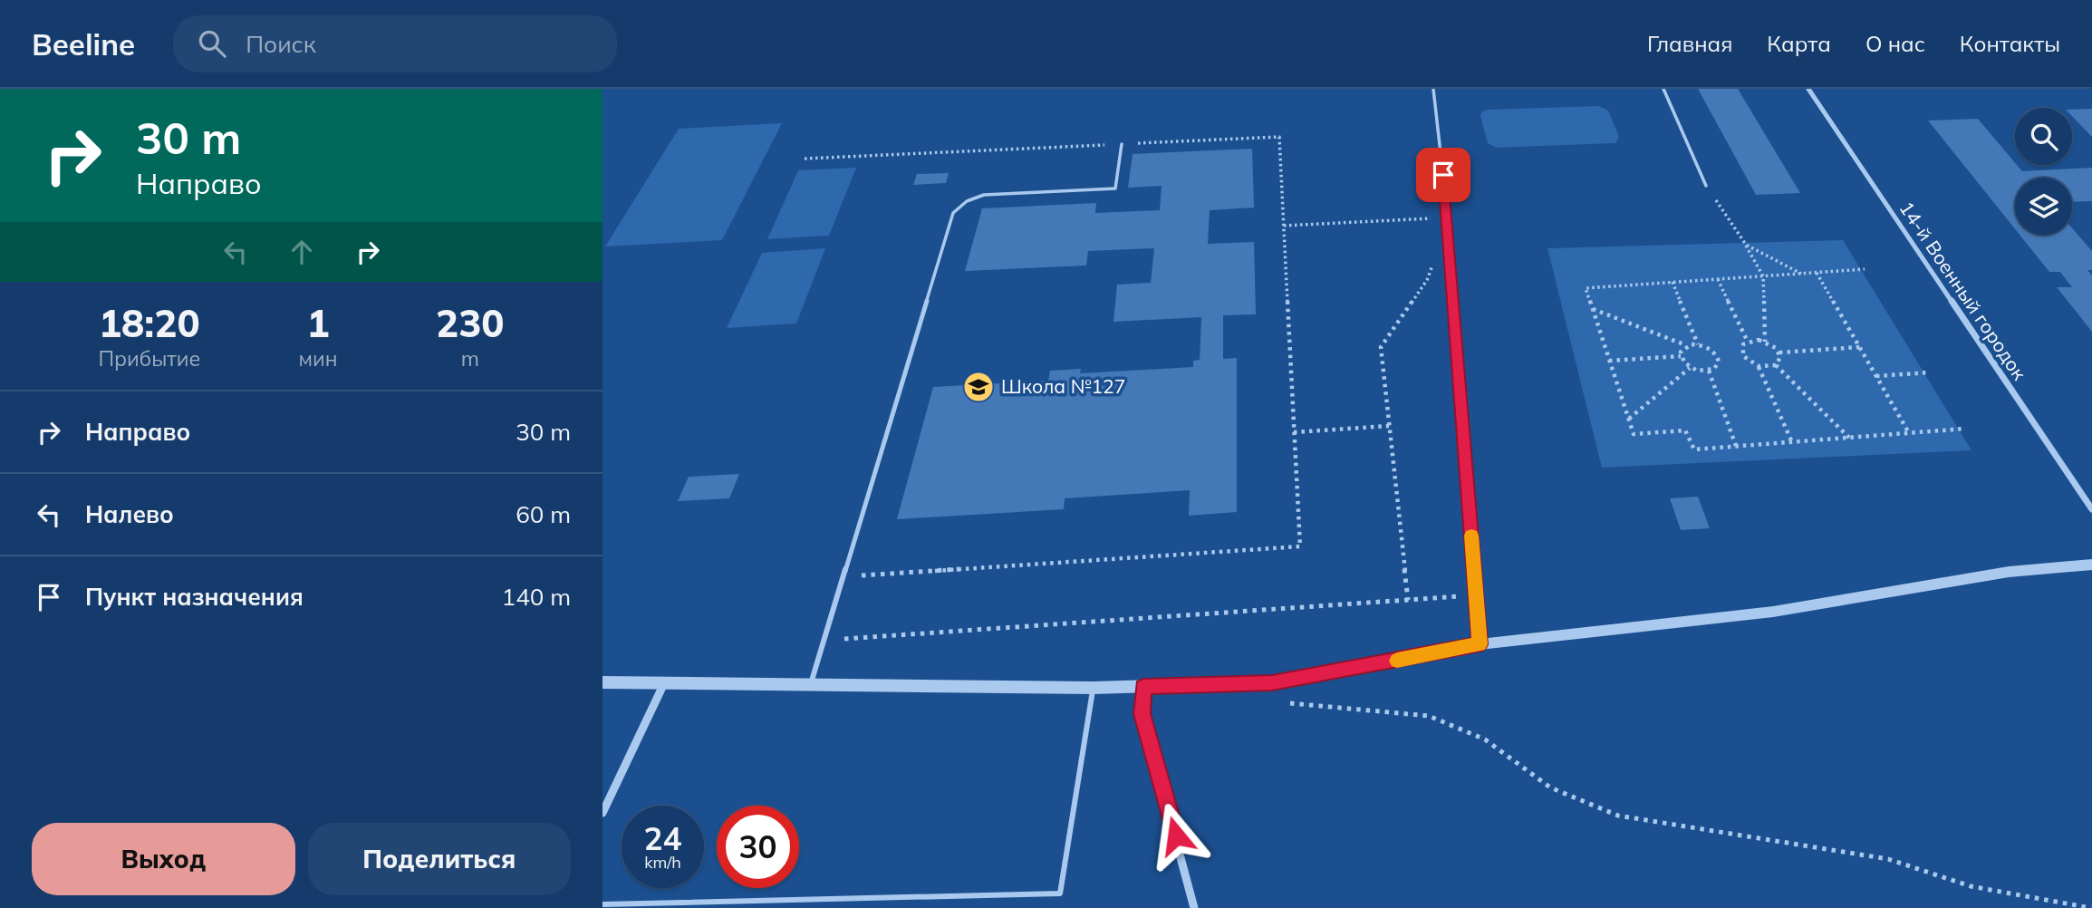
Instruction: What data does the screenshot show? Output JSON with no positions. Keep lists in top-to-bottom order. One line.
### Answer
{"streets":{"street":["14-й Военный городок"]},"places":{"school or university":["Школа №127"]},"page":{"header":"Beeline","search":"Поиск","nav":["Главная","Карта","О нас","Контакты"],"turn":["30 m","Направо"],"eta":["18:20","Прибытие","1","мин","230","m"],"list":[{"name":"Направо","value":"30 m"},{"name":"Налево","value":"60 m"},{"name":"Пункт назначения","value":"140 m"}],"speed":"24 km/h","limit":"30","buttons":["Выход","Поделиться"]}}
